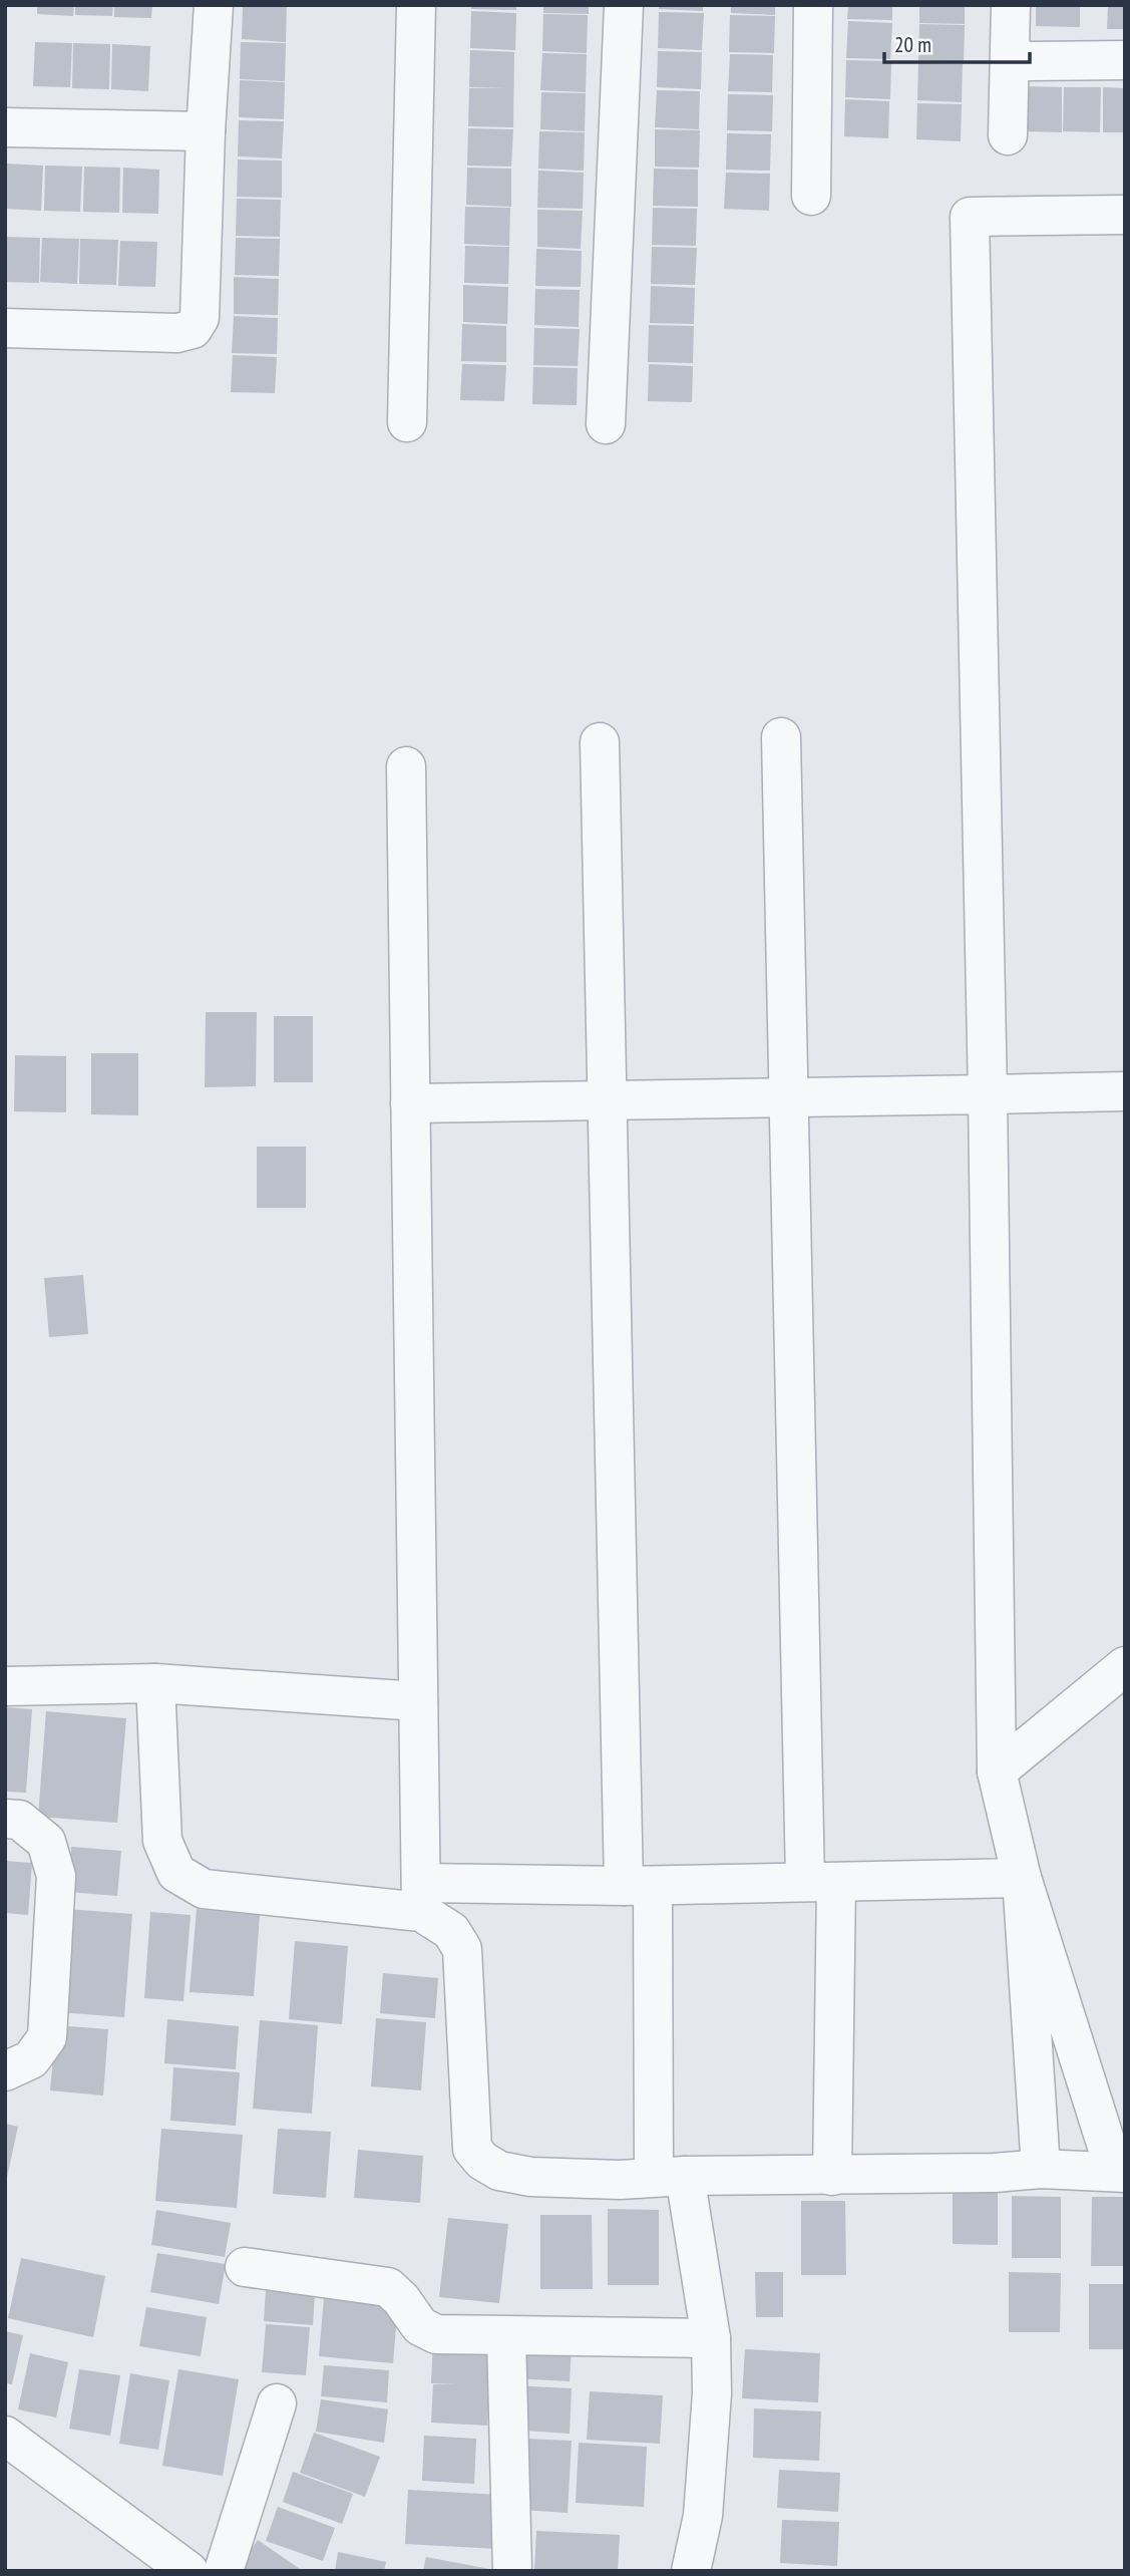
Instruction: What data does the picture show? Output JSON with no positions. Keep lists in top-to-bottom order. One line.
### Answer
{"scale_bar":"20 m"}
